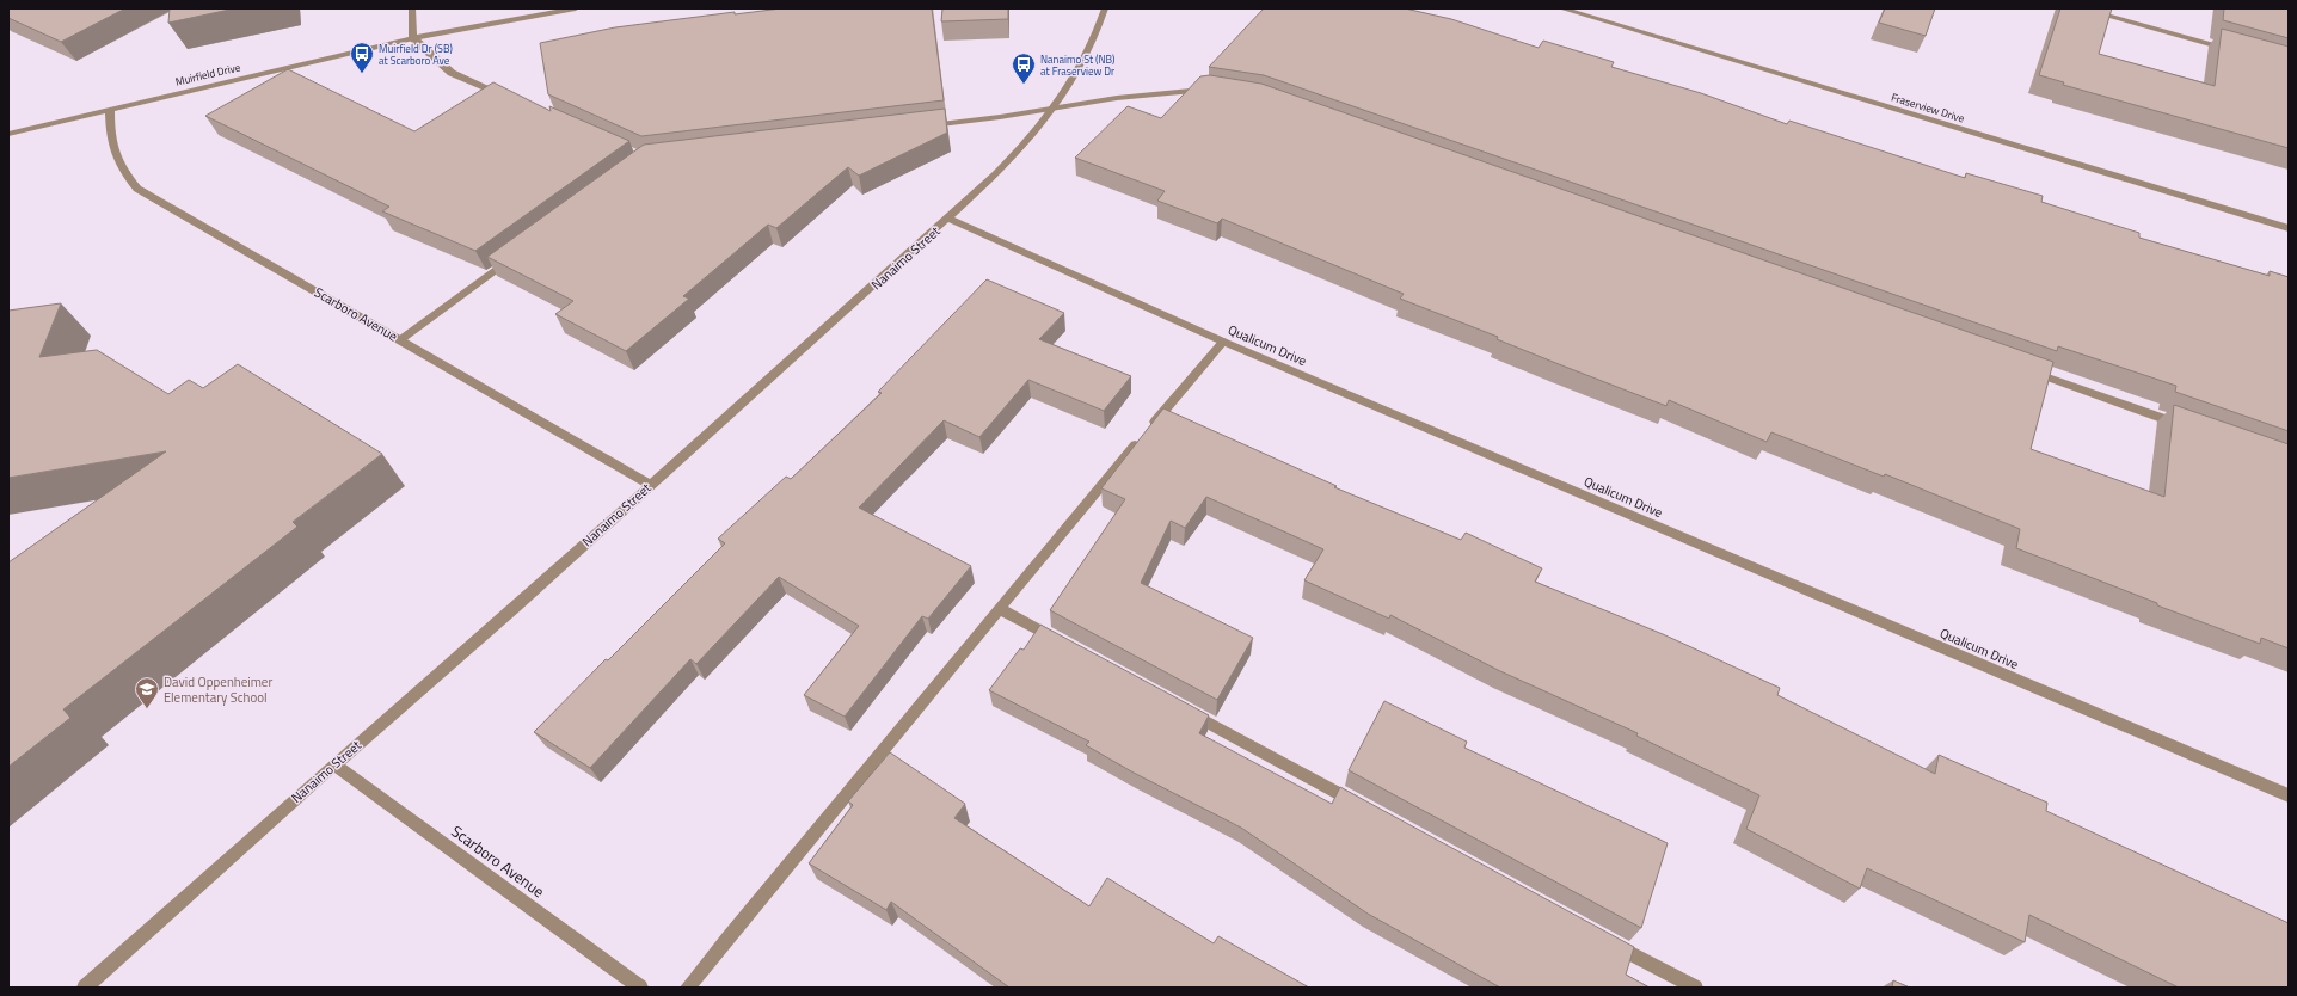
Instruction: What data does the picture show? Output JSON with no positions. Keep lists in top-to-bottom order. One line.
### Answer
{"streets":{"street":["Muirfield Drive","Fraserview Drive","Nanaimo Street","Scarboro Avenue","Qualicum Drive"]},"crossings":[["Muirfield Drive","Scarboro Avenue"],["Nanaimo Street","Scarboro Avenue"],["Nanaimo Street","Qualicum Drive"]],"places":{"bus stop":["Muirfield Dr (SB) at Scarboro Ave","Nanaimo St (NB) at Fraserview Dr"],"school or university":["David Oppenheimer Elementary School"]}}
